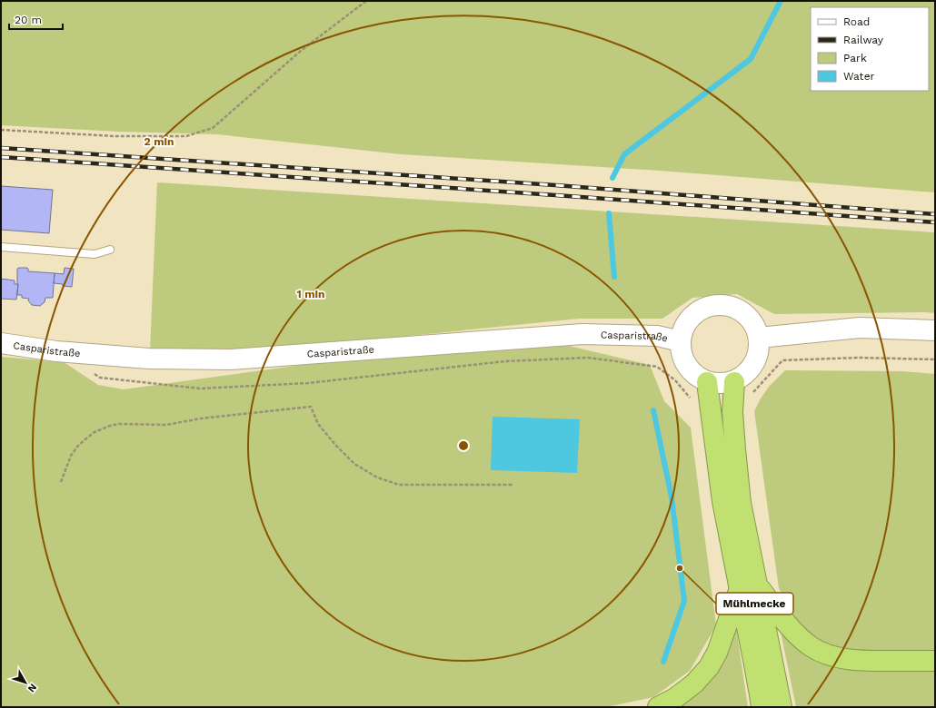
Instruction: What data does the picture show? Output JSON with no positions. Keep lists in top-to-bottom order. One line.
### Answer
{"streets":{"main road":["Casparistraße"]},"places":["Mühlmecke"],"legend":["Road","Railway","Park","Water"],"scale_bar":"20 m","north":"bottom right","rings":["2 min","1 min"]}
